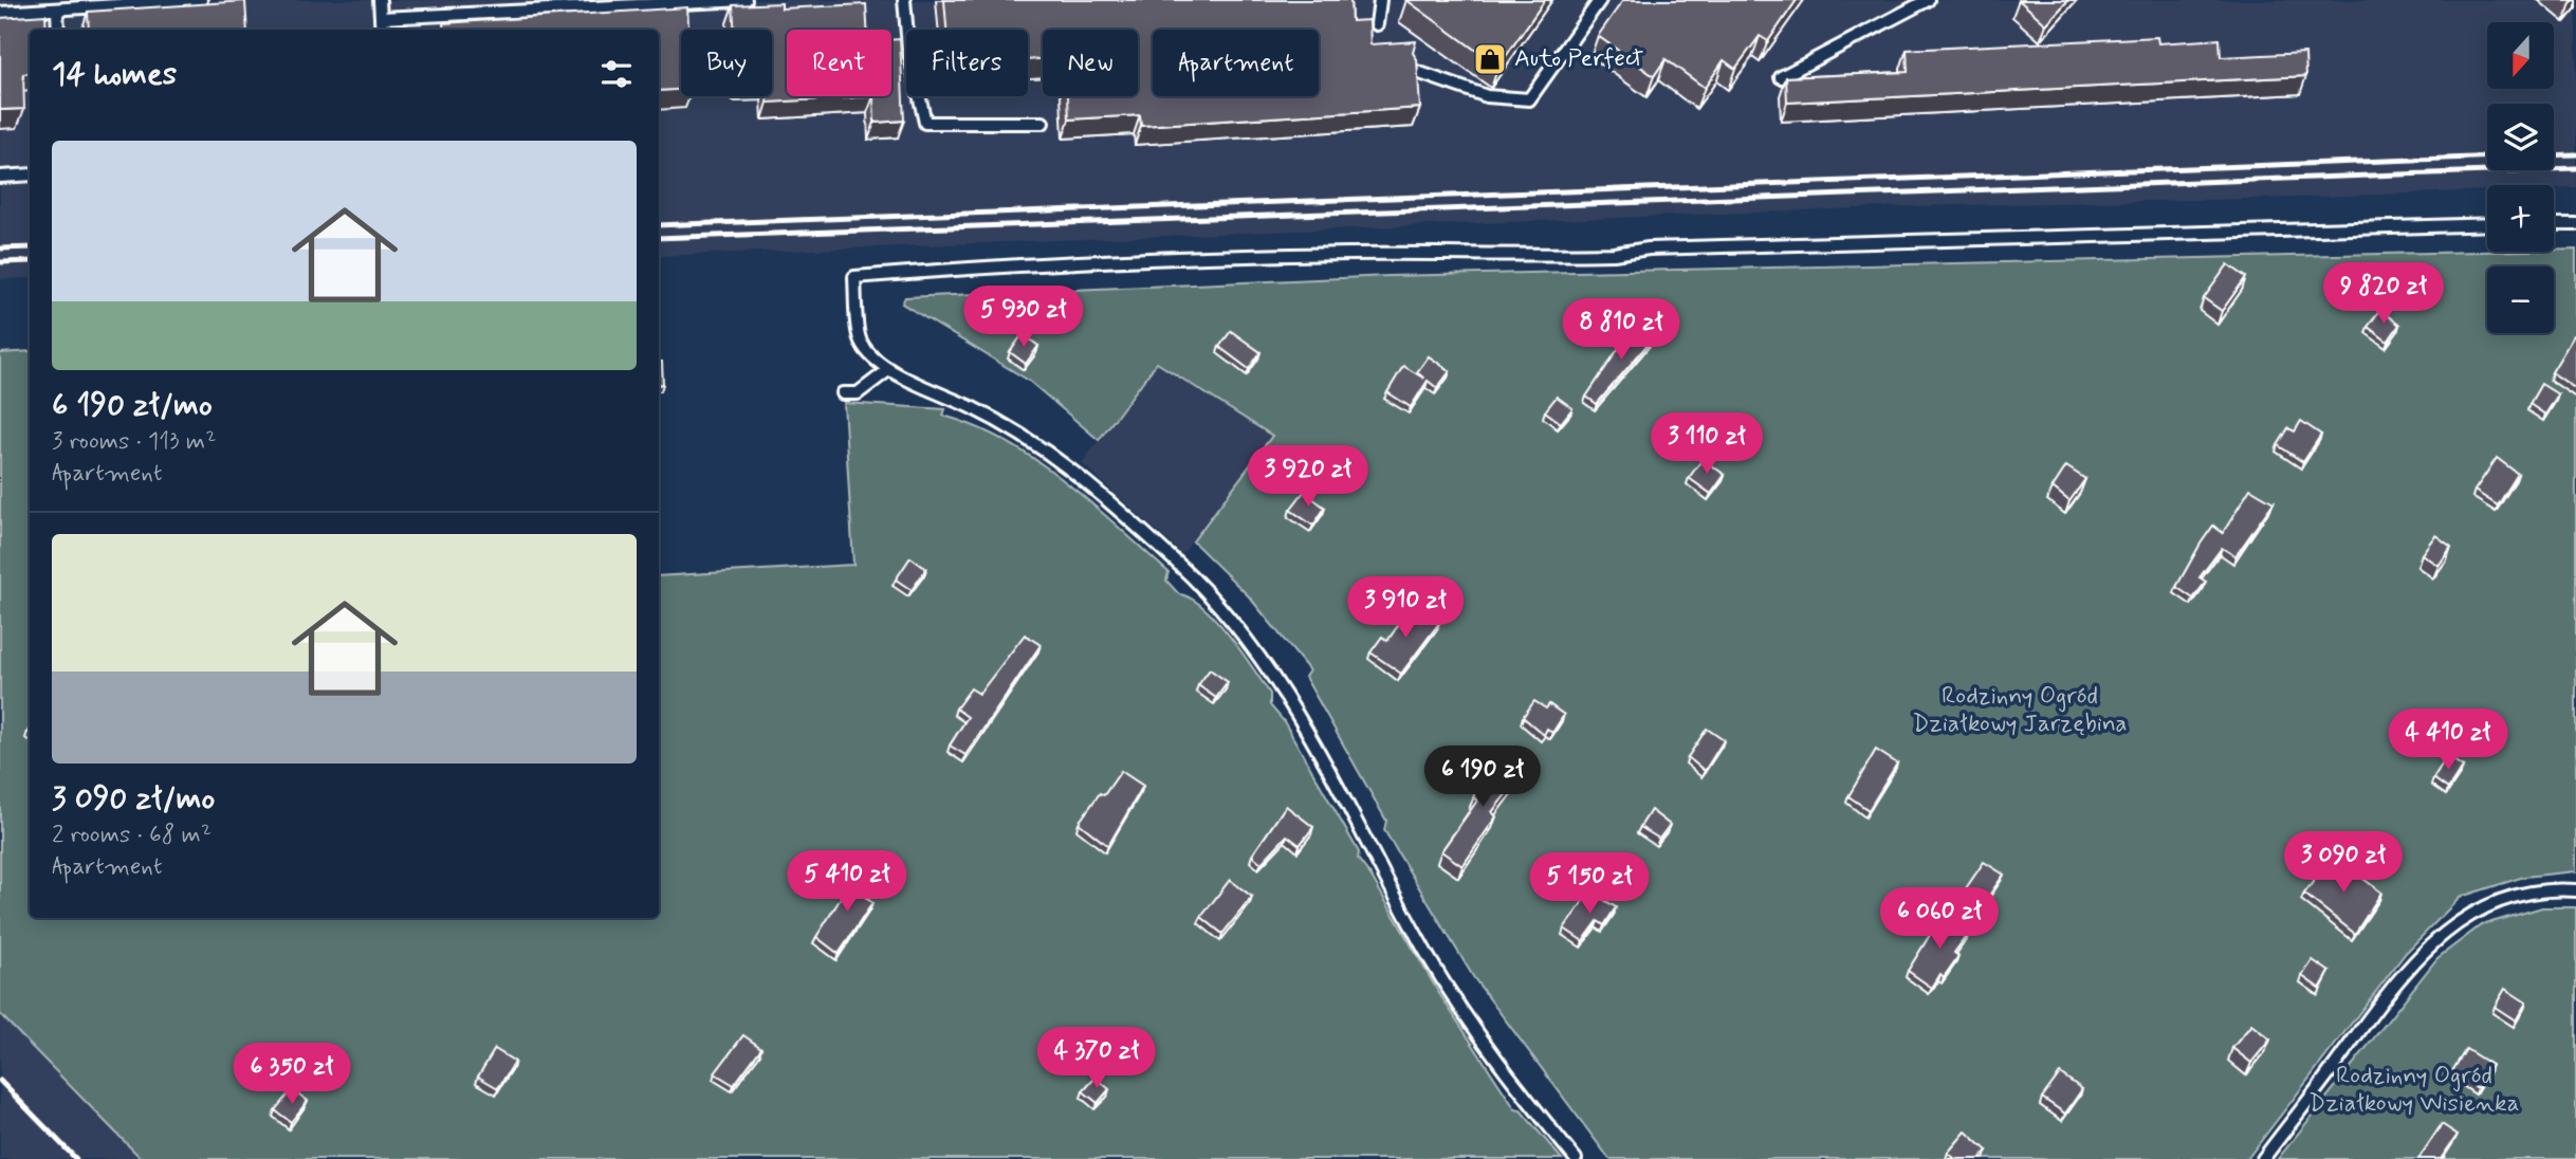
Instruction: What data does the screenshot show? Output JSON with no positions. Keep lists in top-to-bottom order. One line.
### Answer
{"parks":["Rodzinny Ogród Działkowy Jarzębina","Rodzinny Ogród Działkowy Wisienka"],"places":{"shop":["Auto Perfect"]},"north":"bottom","page":{"map_buttons":["+","−"],"chip":["Buy","Rent","Filters","New","Apartment"],"heading":"14 homes","list":[{"name":"6 190 zł/mo","note":"3 rooms · 113 m² · Apartment"},{"name":"3 090 zł/mo","note":"2 rooms · 68 m² · Apartment"}],"price":["9 820 zł","5 930 zł","8 810 zł","3 110 zł","3 920 zł","3 910 zł","4 410 zł","6 190 zł","3 090 zł","5 410 zł","5 150 zł","6 060 zł","4 370 zł","6 350 zł"]}}
